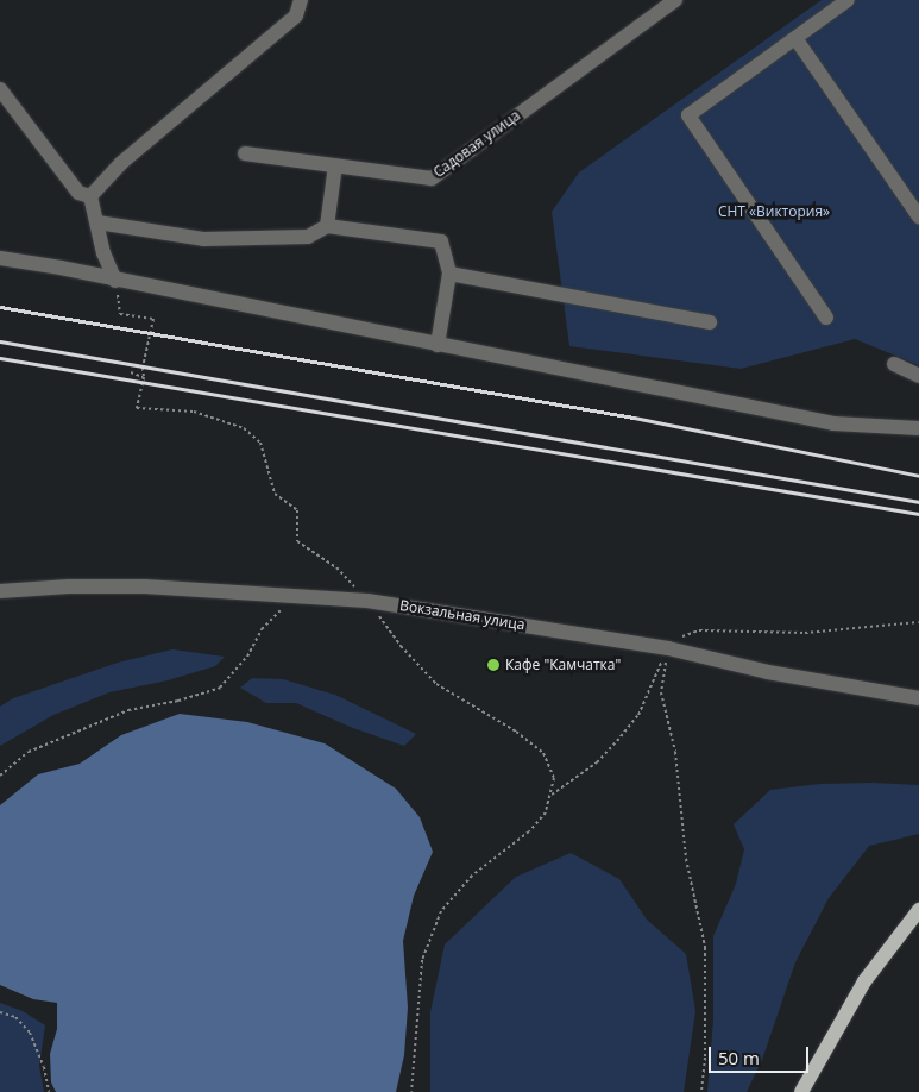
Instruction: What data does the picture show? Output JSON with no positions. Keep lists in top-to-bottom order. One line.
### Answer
{"streets":{"street":["Садовая улица","Вокзальная улица"]},"parks":["СНТ «Виктория»"],"places":["Кафе \"Камчатка\""],"scale_bar":"50 m"}
